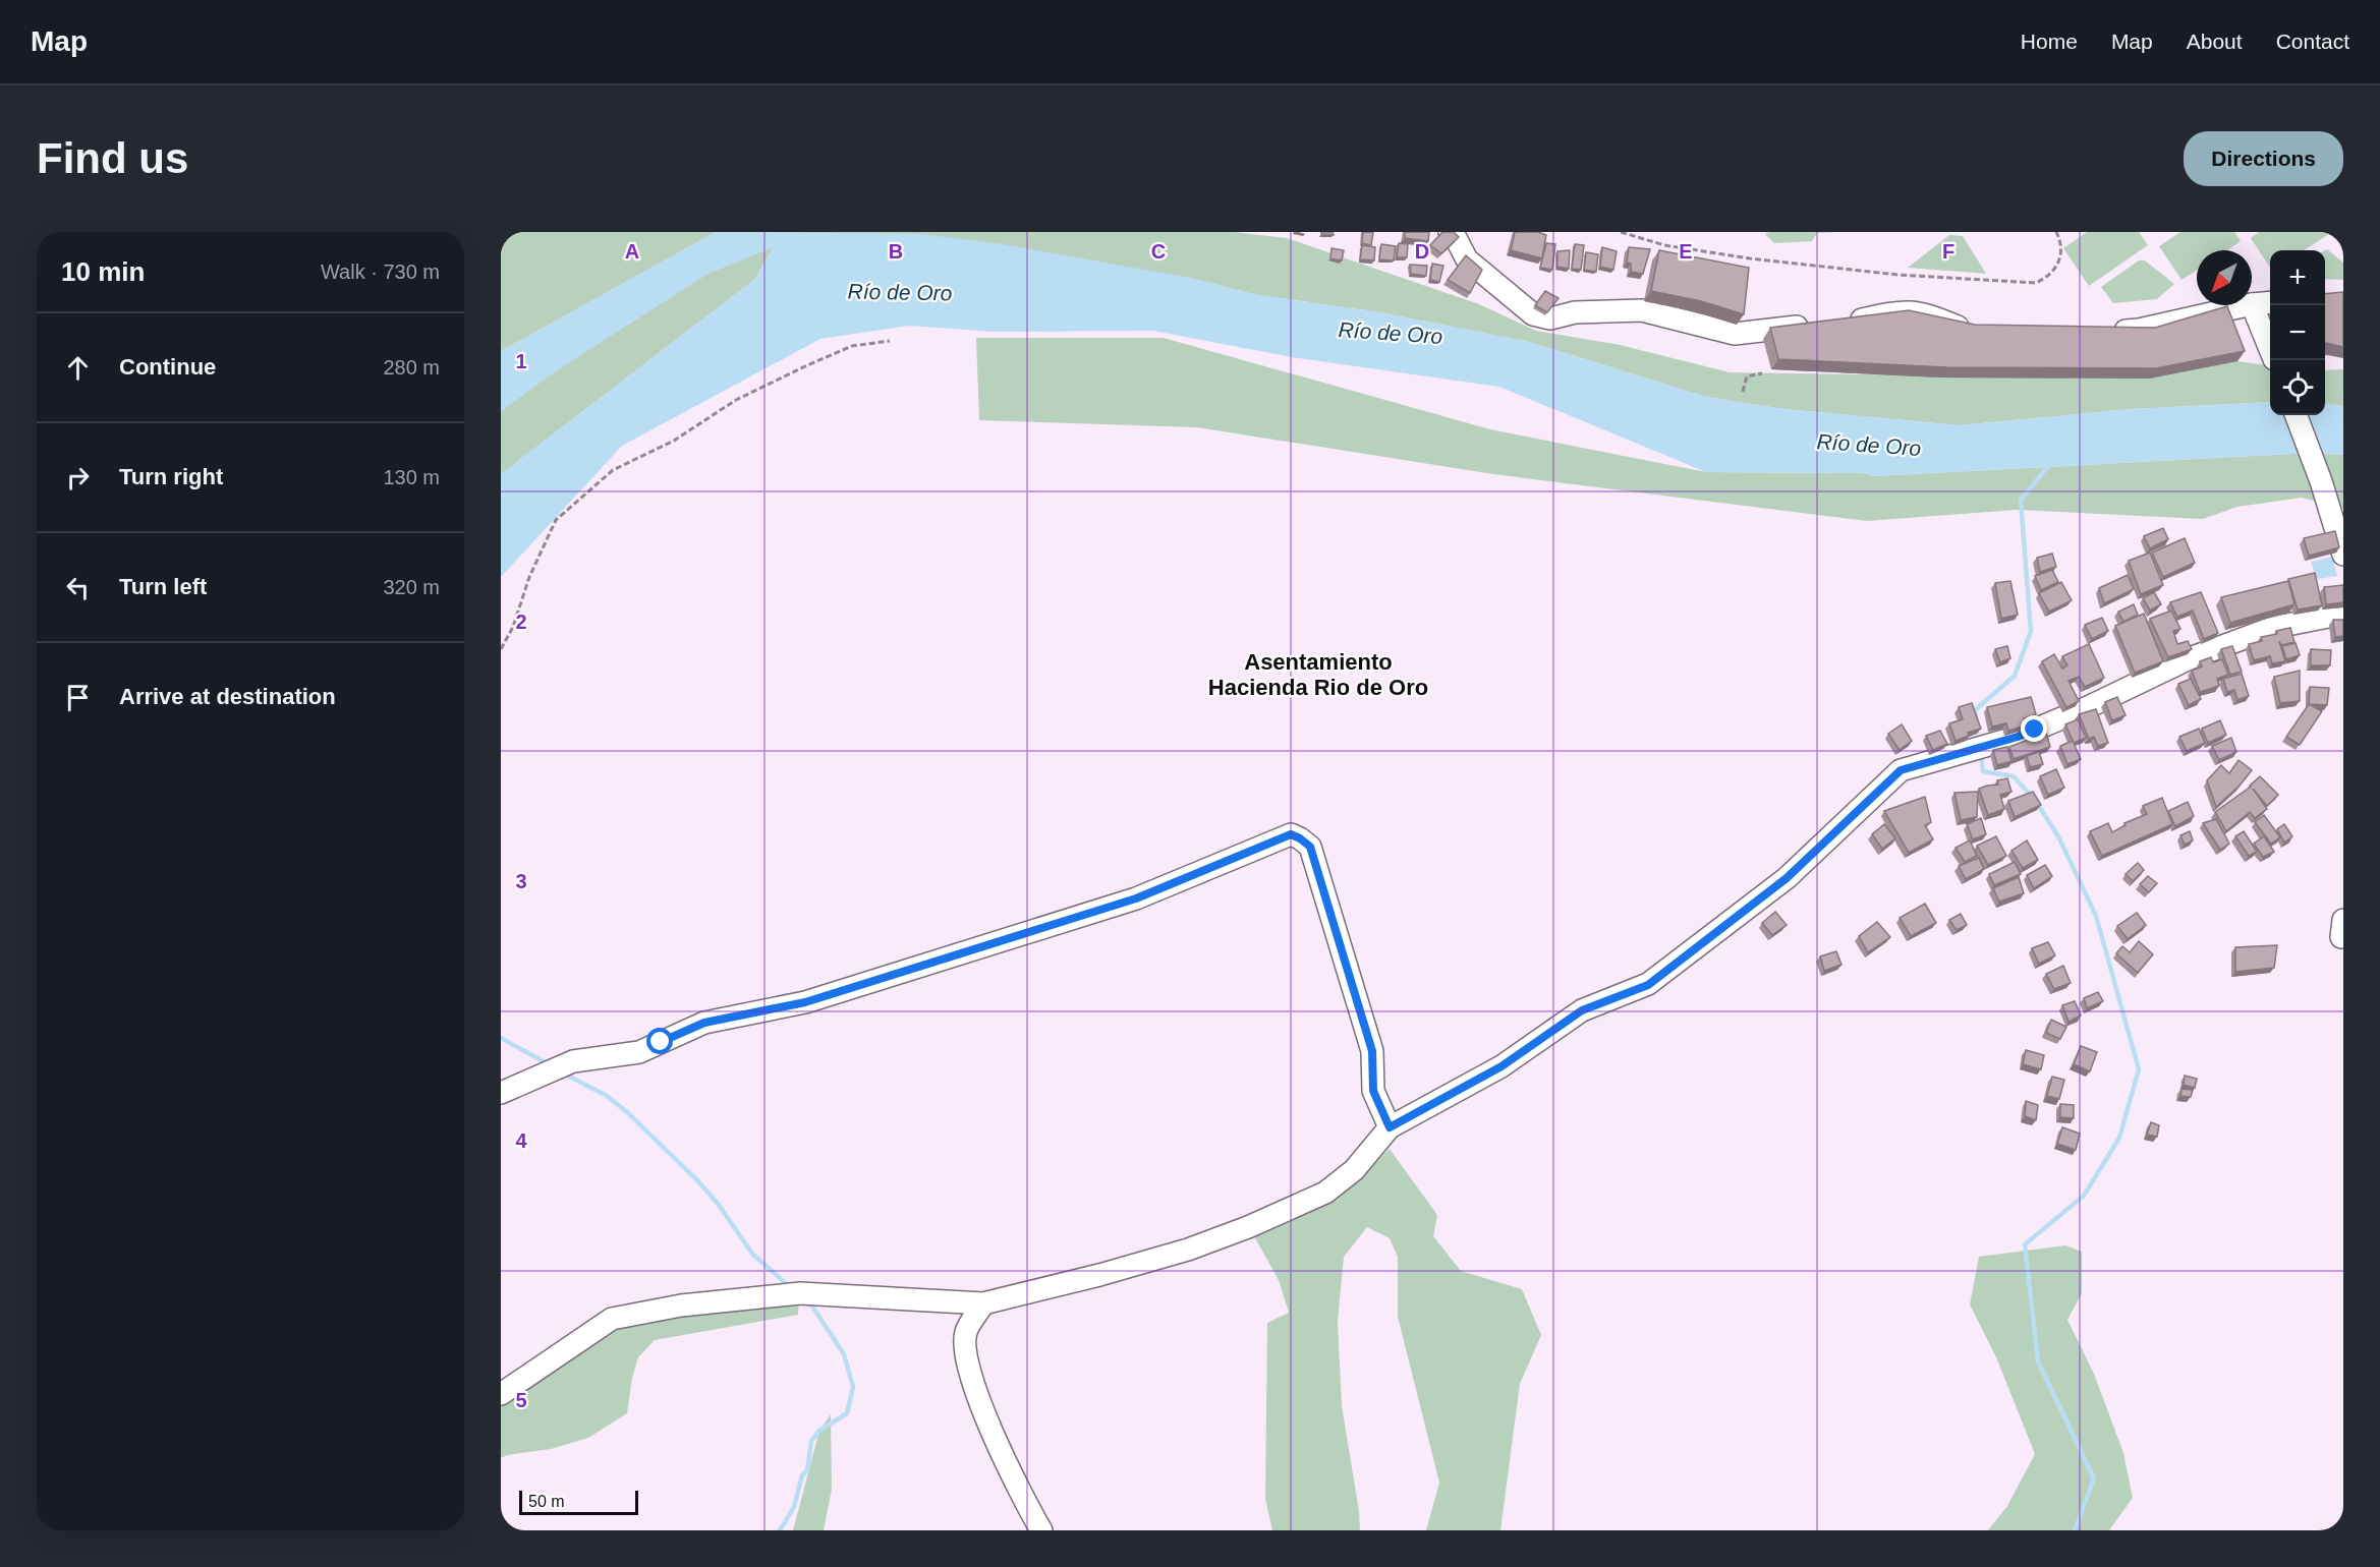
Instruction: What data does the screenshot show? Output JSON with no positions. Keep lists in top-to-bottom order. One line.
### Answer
{"districts":["Asentamiento Hacienda Rio de Oro"],"water":["Río de Oro"],"scale_bar":"50 m","north":"bottom left","page":{"header":"Map","nav":["Home","Map","About","Contact"],"buttons":"Directions","title":"Find us","heading":["10 min","Walk · 730 m"],"map_buttons":["+","−"],"list":[["Continue","280 m"],["Turn right","130 m"],["Turn left","320 m"],"Arrive at destination"],"scale":"50 m"},"grid":{"columns":["A","B","C","D","E","F"],"rows":["1","2","3","4","5"]}}
